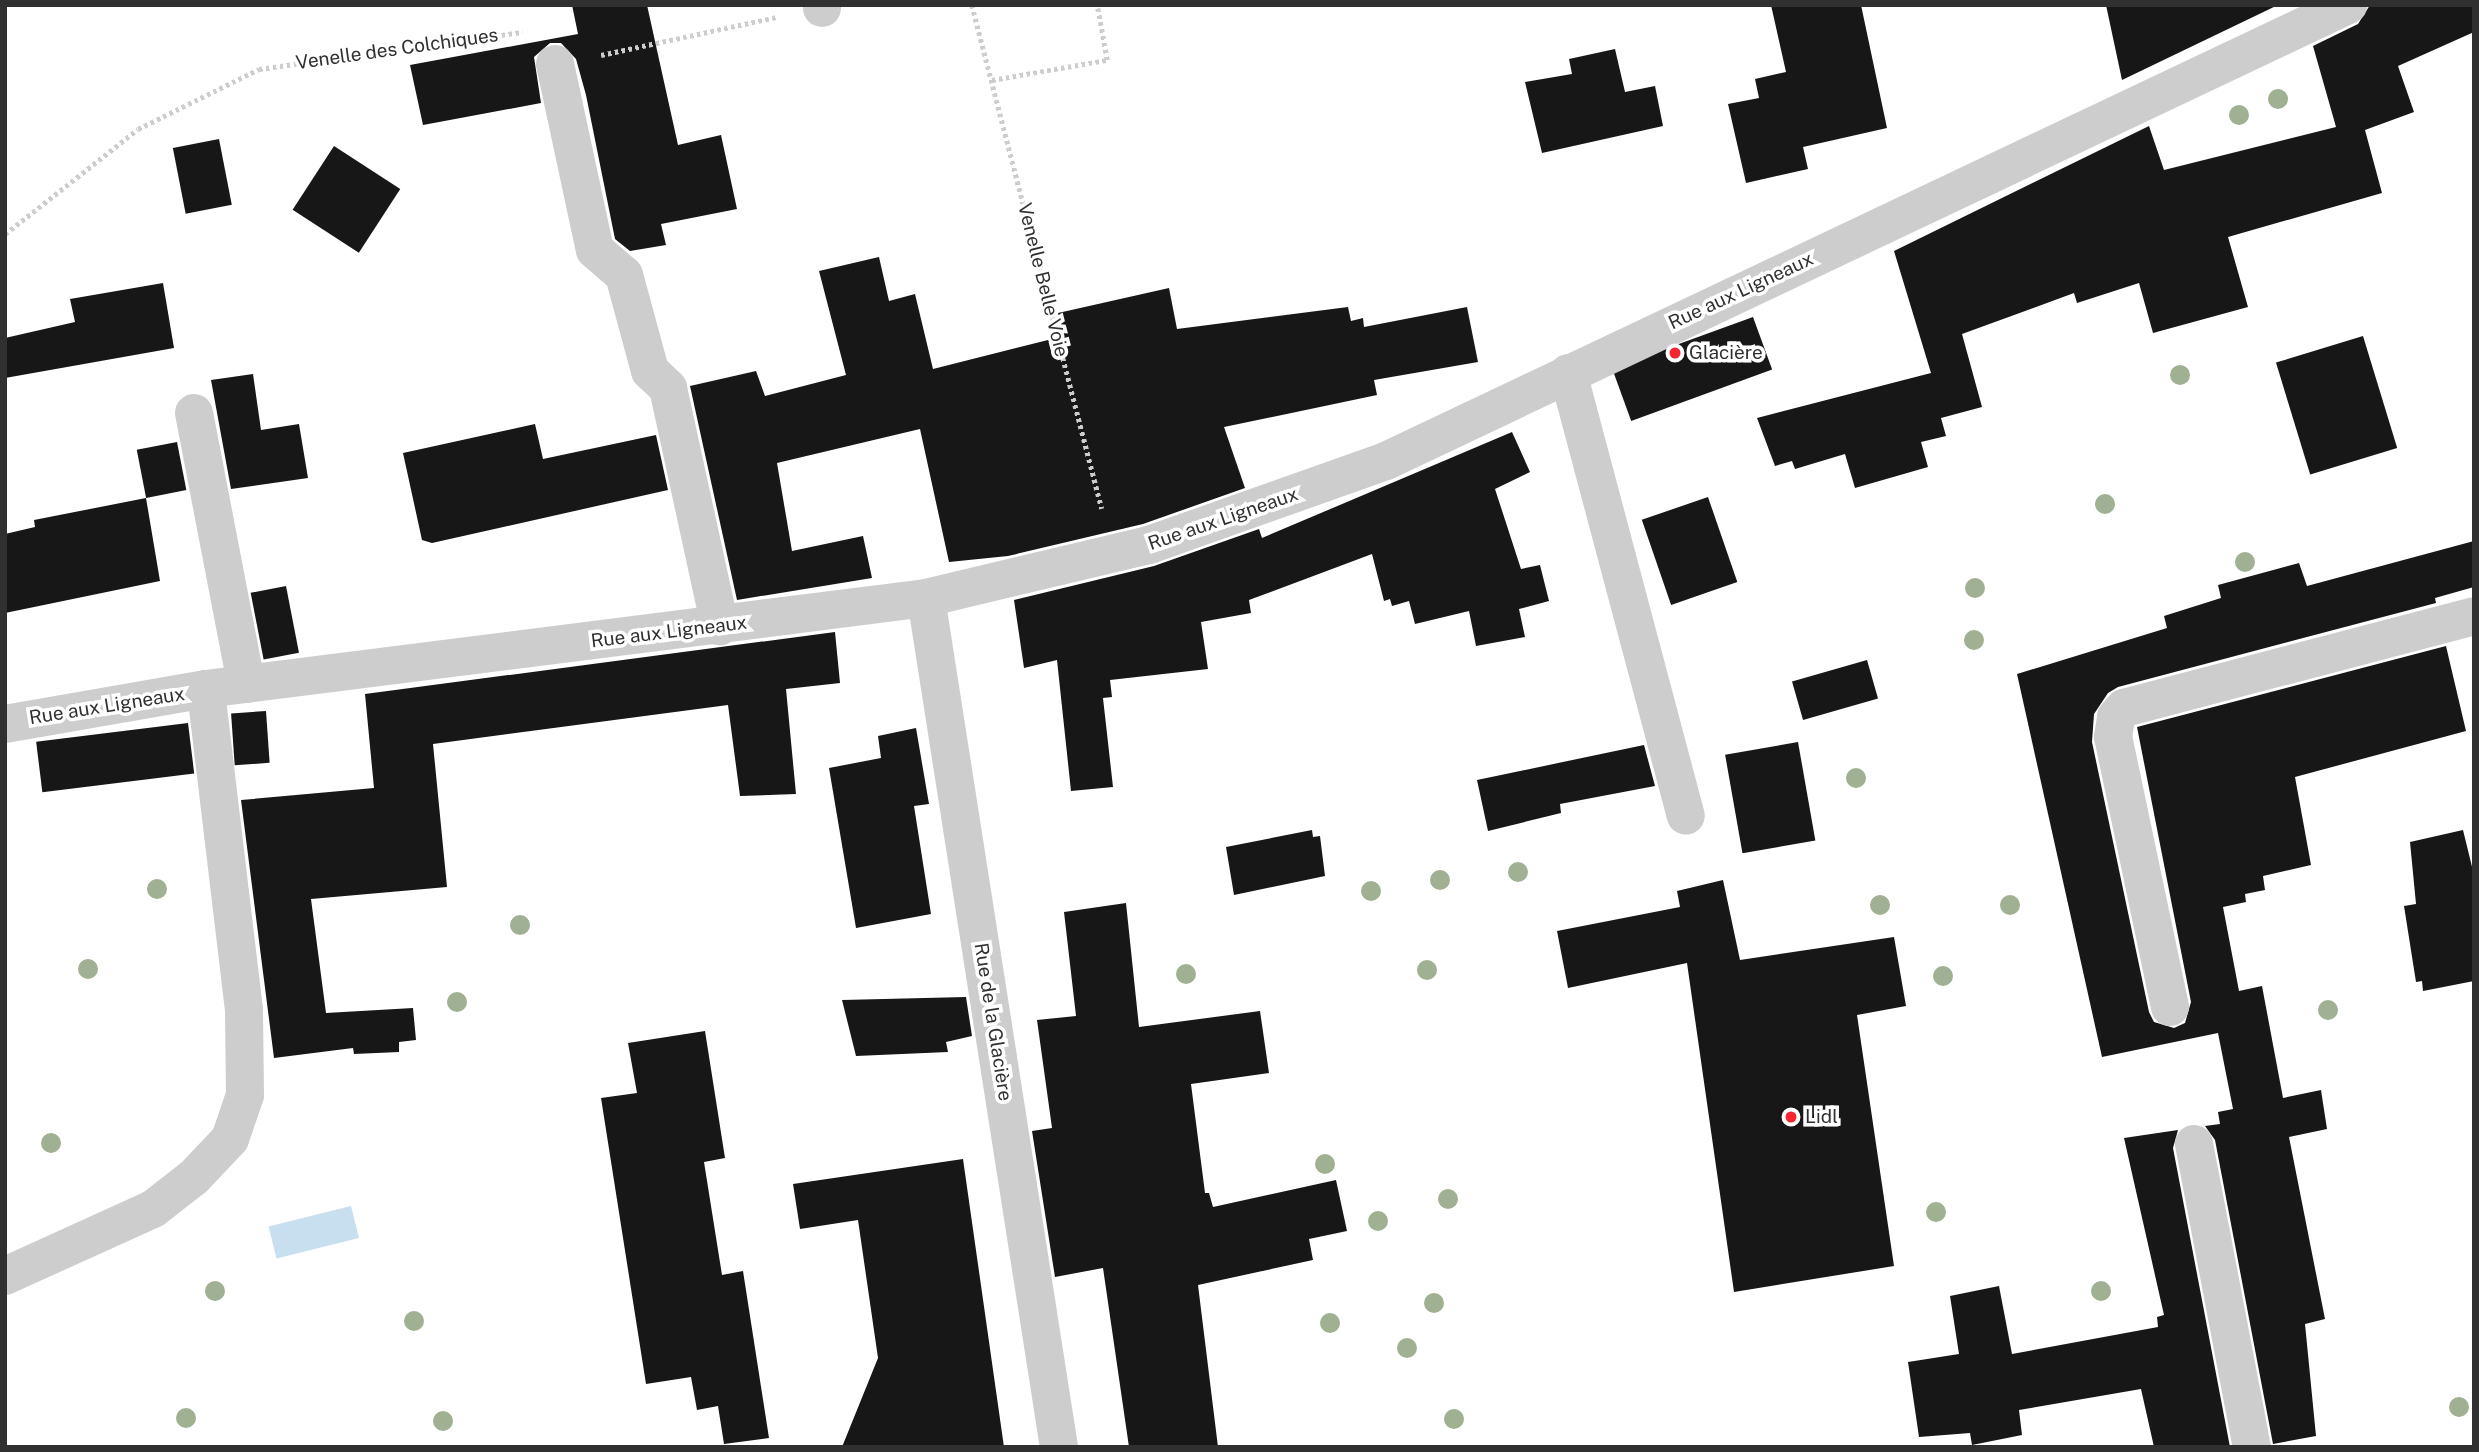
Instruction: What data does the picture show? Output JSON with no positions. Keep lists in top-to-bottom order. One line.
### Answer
{"streets":{"street":["Rue aux Ligneaux","Rue de la Glacière"],"path":["Venelle des Colchiques","Venelle Belle Voie"]},"crossings":[["Venelle Belle Voie","Rue aux Ligneaux"],["Rue aux Ligneaux","Rue de la Glacière"]],"places":["Glacière","Lidl"]}
